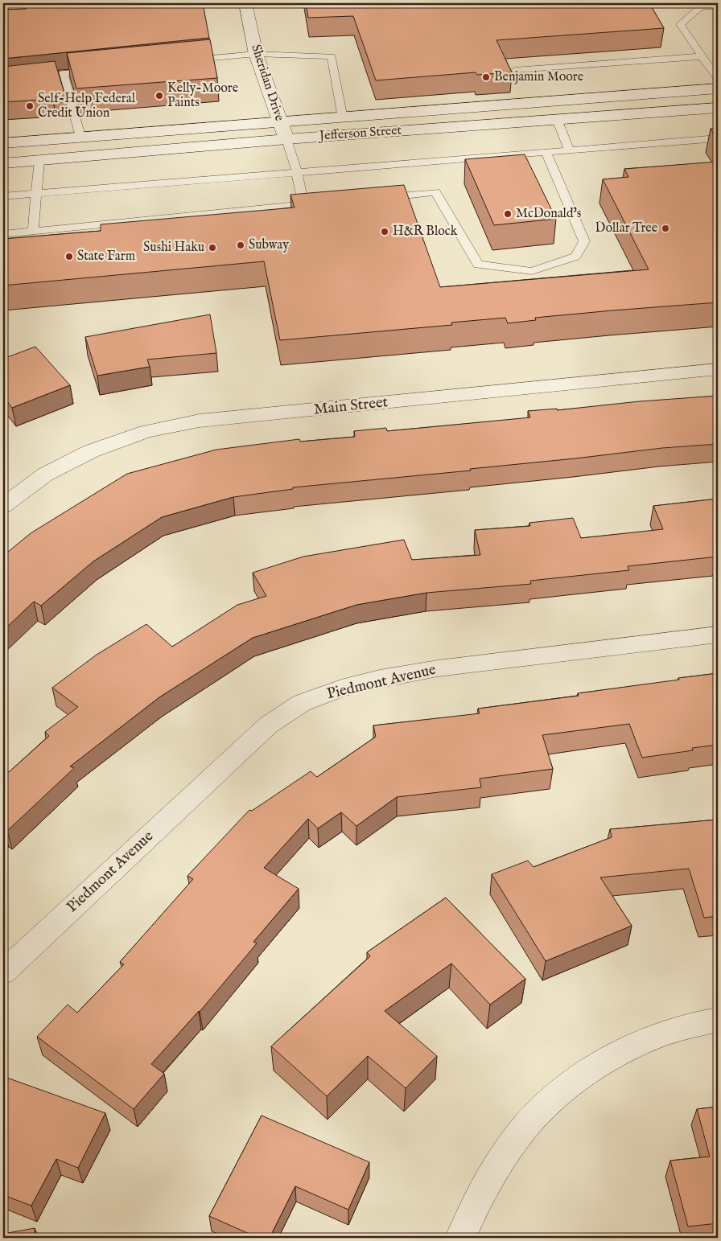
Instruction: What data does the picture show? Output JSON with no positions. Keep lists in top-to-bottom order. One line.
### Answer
{"streets":{"street":["Sheridan Drive","Jefferson Street","Main Street","Piedmont Avenue"]},"crossings":[["Sheridan Drive","Jefferson Street"]],"places":["Benjamin Moore","Kelly-Moore Paints","Self-Help Federal Credit Union","McDonald's","Dollar Tree","H&R Block","Subway","Sushi Haku","State Farm"]}
